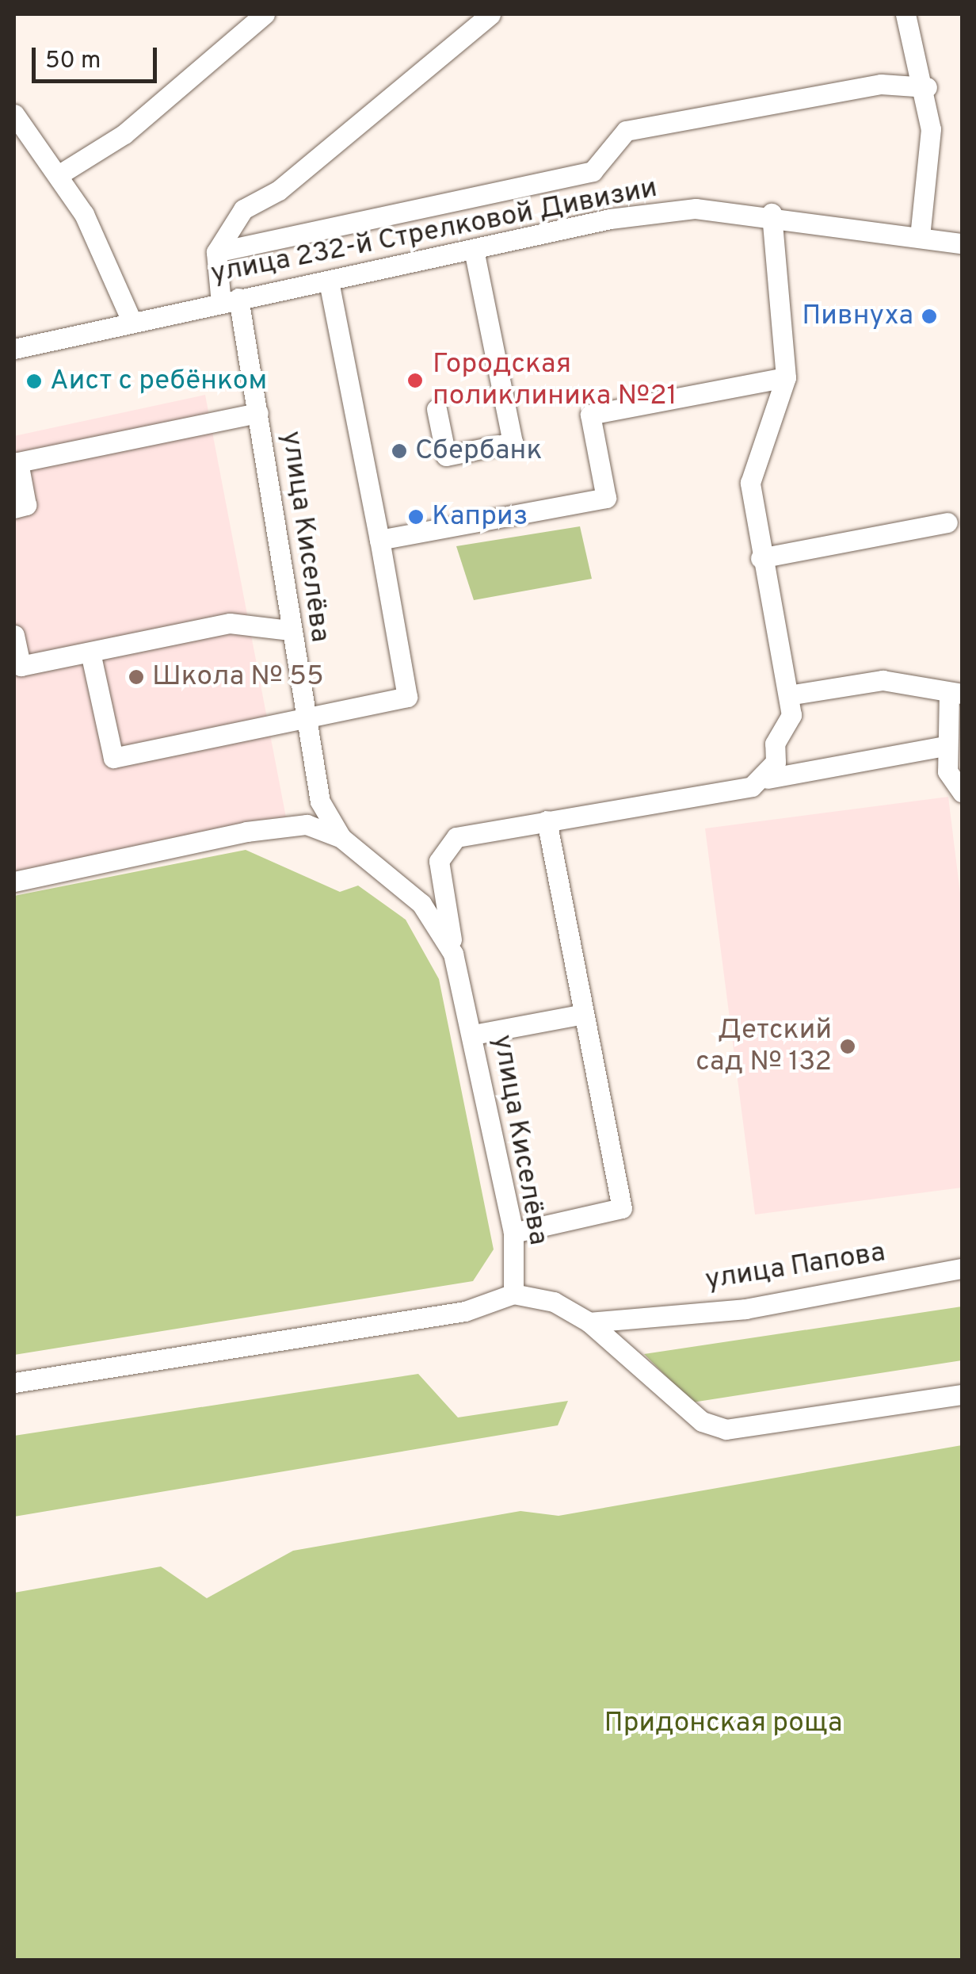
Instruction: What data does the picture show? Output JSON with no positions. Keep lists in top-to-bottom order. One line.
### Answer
{"streets":{"street":["улица 232-й Стрелковой Дивизии","улица Киселёва","улица Папова"]},"crossings":[["улица 232-й Стрелковой Дивизии","улица Киселёва"]],"parks":["Придонская роща"],"places":["Пивнуха","Городская поликлиника №21","Аист с ребёнком","Сбербанк","Каприз","Школа № 55","Детский сад № 132"],"scale_bar":"50 m"}
